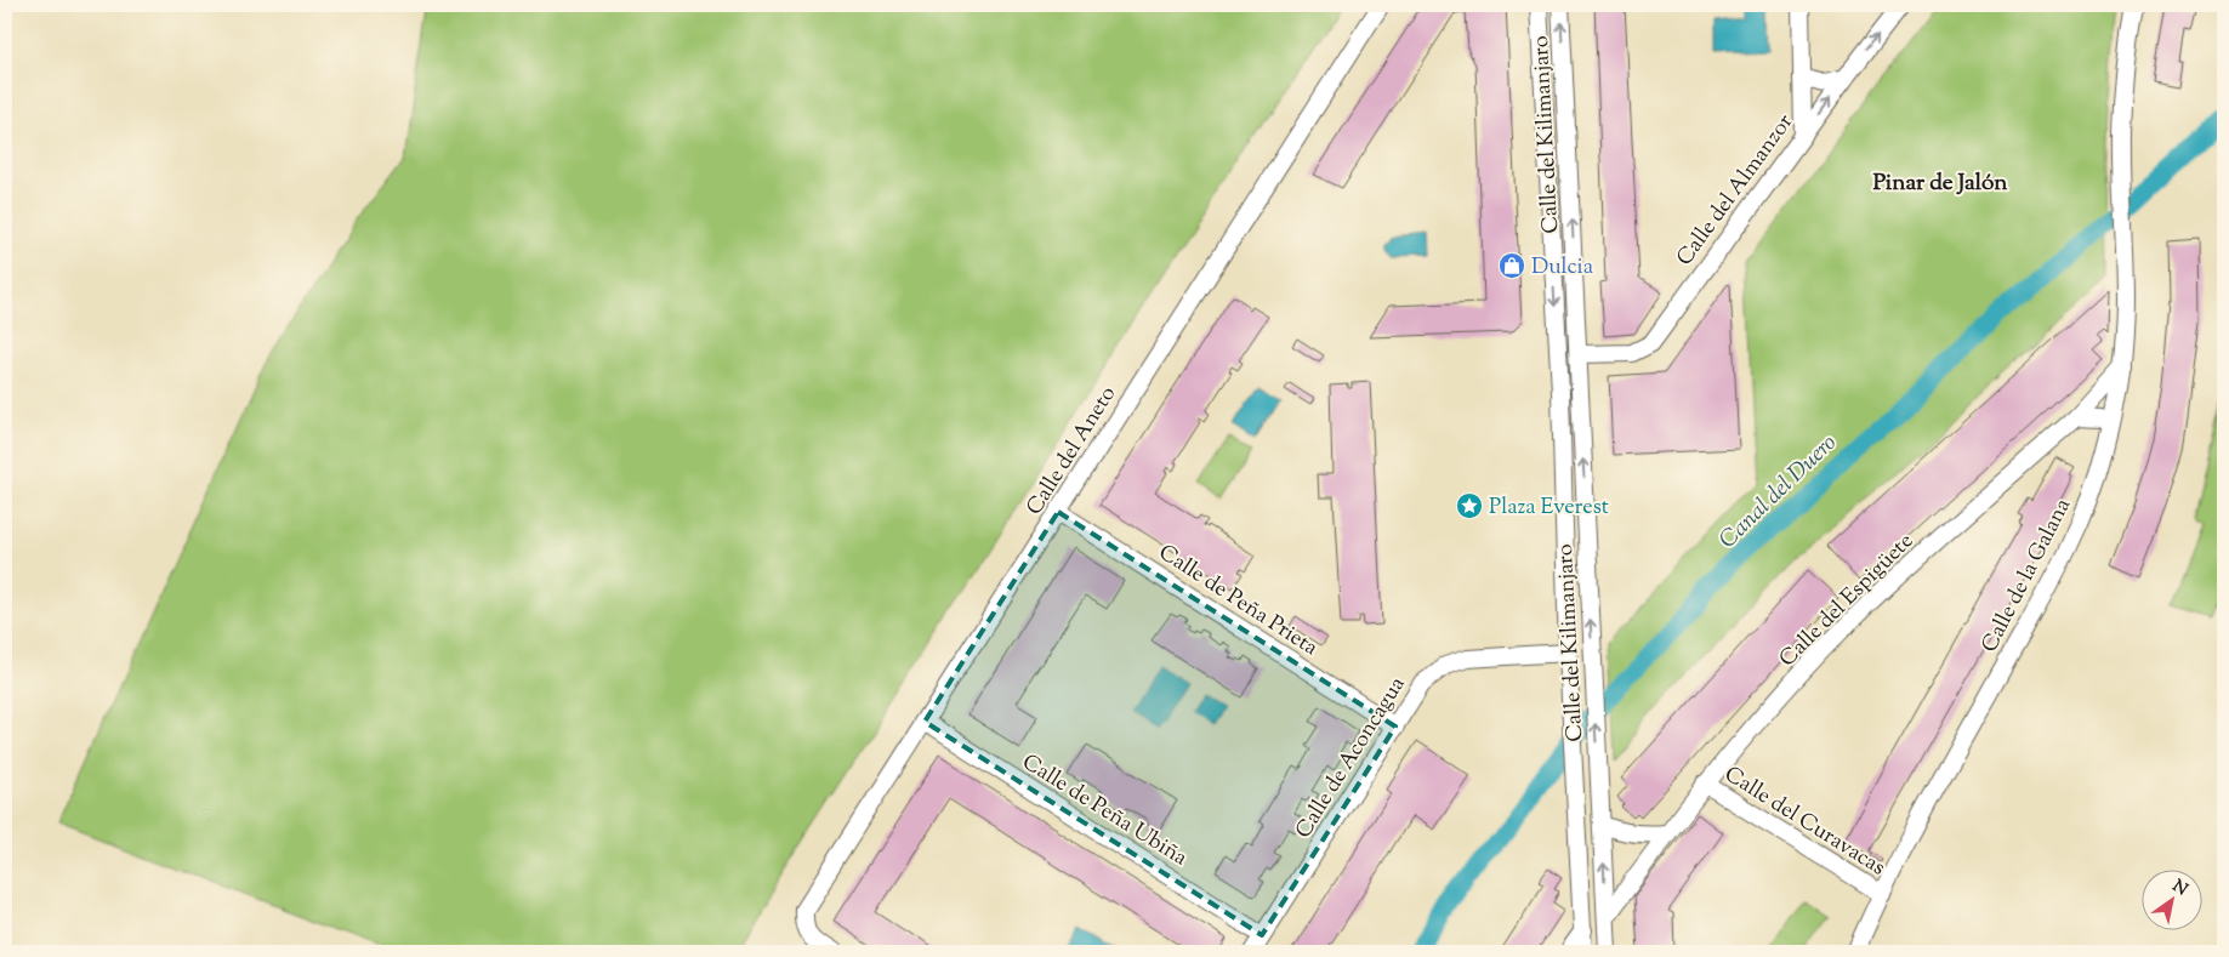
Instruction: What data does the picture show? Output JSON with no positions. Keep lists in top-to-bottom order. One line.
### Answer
{"streets":{"street":["Calle del Kilimanjaro","Calle del Almanzor","Calle del Aneto","Calle de la Galana","Calle de Peña Prieta","Calle del Espigüete","Calle de Aconcagua","Calle de Peña Ubiña","Calle del Curavacas"]},"crossings":[["Calle del Kilimanjaro","Calle del Almanzor"],["Calle del Kilimanjaro","Calle del Espigüete"],["Calle del Kilimanjaro","Calle de Aconcagua"],["Calle del Aneto","Calle de Peña Prieta"],["Calle del Aneto","Calle de Peña Ubiña"],["Calle de la Galana","Calle del Espigüete"],["Calle de la Galana","Calle del Curavacas"],["Calle de Peña Prieta","Calle de Aconcagua"],["Calle del Espigüete","Calle del Curavacas"],["Calle de Aconcagua","Calle de Peña Ubiña"]],"districts":["Pinar de Jalón"],"water":["Canal del Duero"],"places":{"shop":["Dulcia"],"place":["Plaza Everest"]},"north":"top right"}
